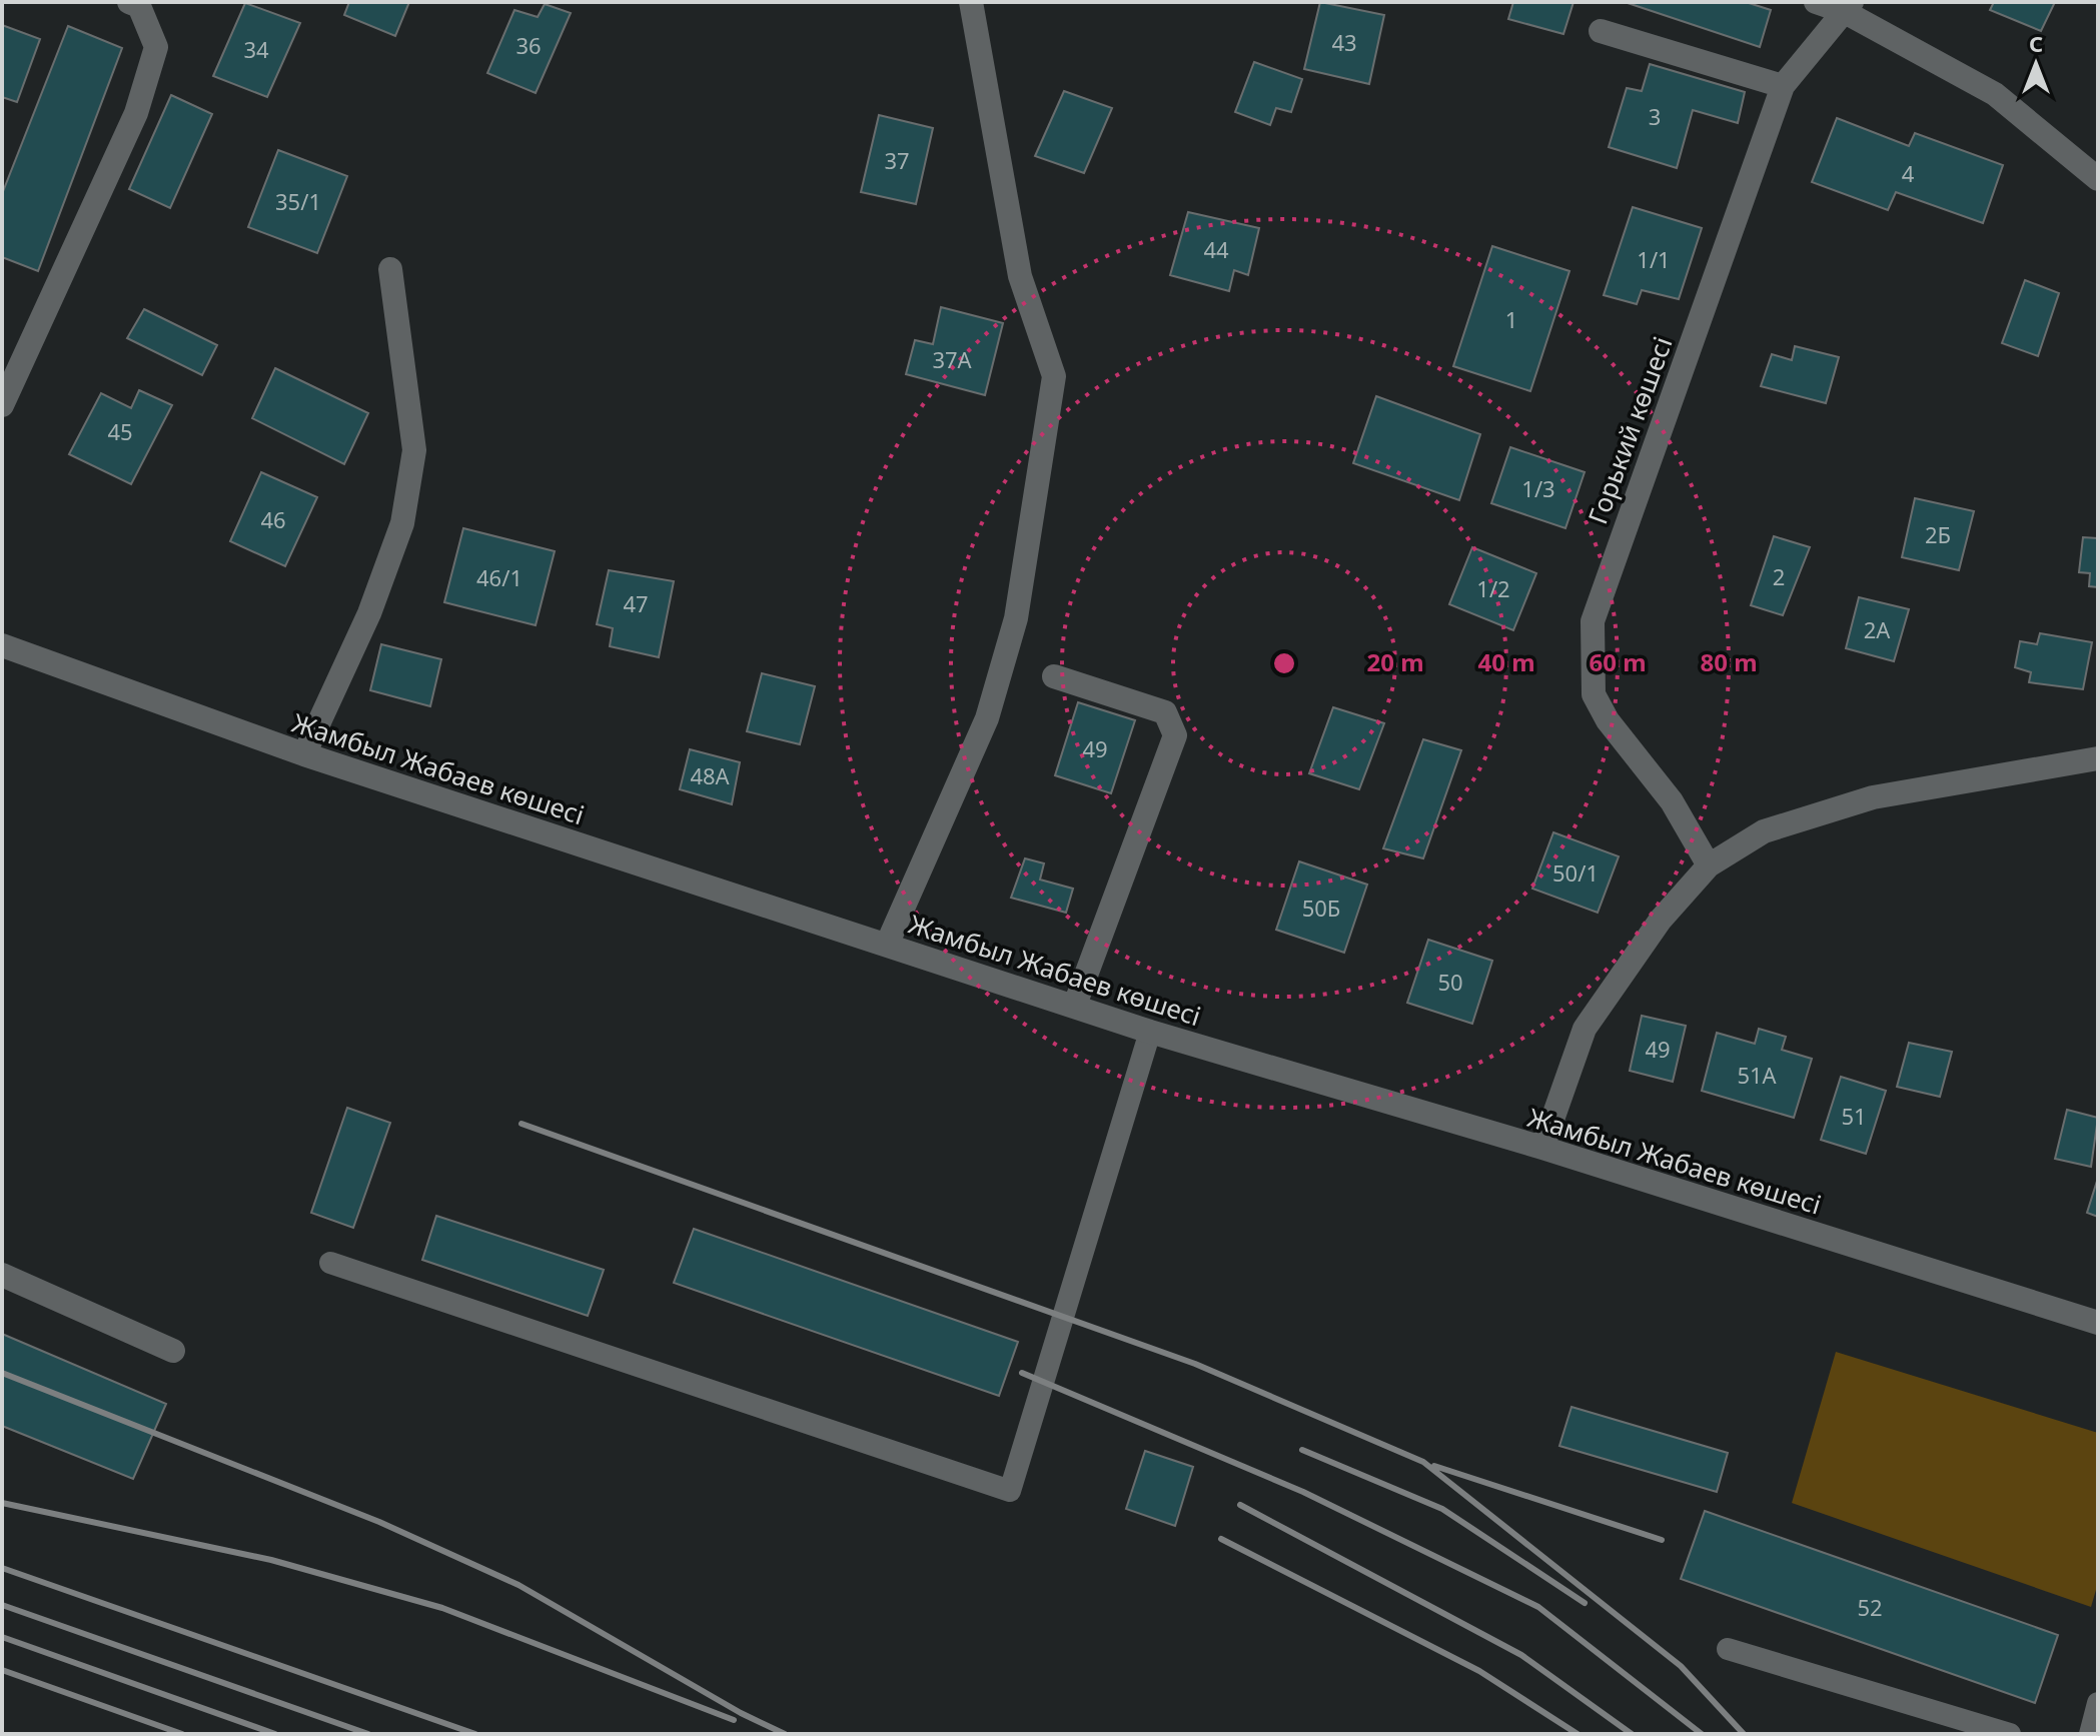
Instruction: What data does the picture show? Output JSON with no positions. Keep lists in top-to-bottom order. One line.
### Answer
{"streets":{"street":["Горький көшесі","Жамбыл Жабаев көшесі"]},"house_numbers":["43","36","34","3","37","4","35/1","44","1/1","1","37А","45","1/3","46","2Б","2","46/1","1/2","47","2А","49","48А","50/1","50Б","50","49","51А","51","52"],"north":"top","rings":["20 m","40 m","60 m","80 m"]}
